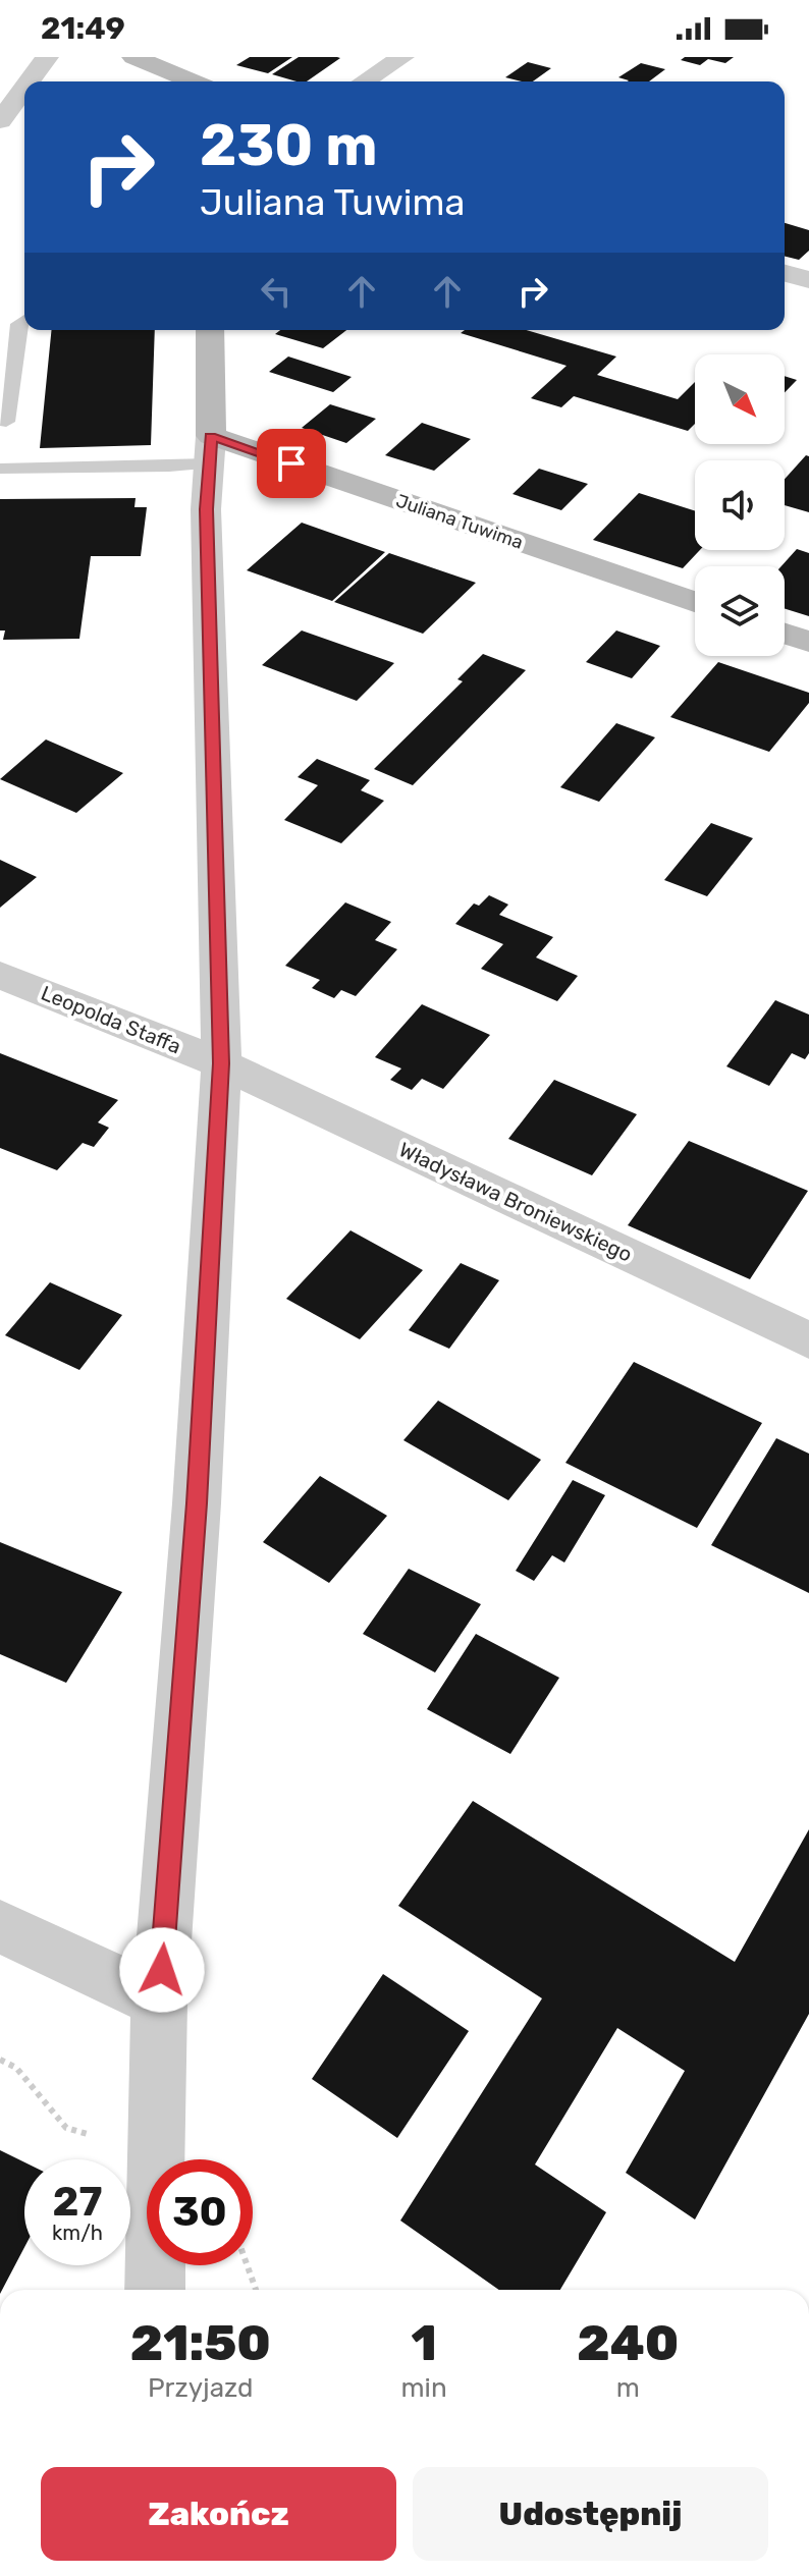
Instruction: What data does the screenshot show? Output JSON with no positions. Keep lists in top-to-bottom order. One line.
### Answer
{"streets":{"street":["Juliana Tuwima","Leopolda Staffa","Władysława Broniewskiego"]},"crossings":[["Leopolda Staffa","Władysława Broniewskiego"]],"north":"bottom right","page":{"status":"21:49","turn":["230 m","Juliana Tuwima"],"speed":"27 km/h","limit":"30","eta":["21:50","Przyjazd","1","min","240","m"],"buttons":["Zakończ","Udostępnij"]}}
